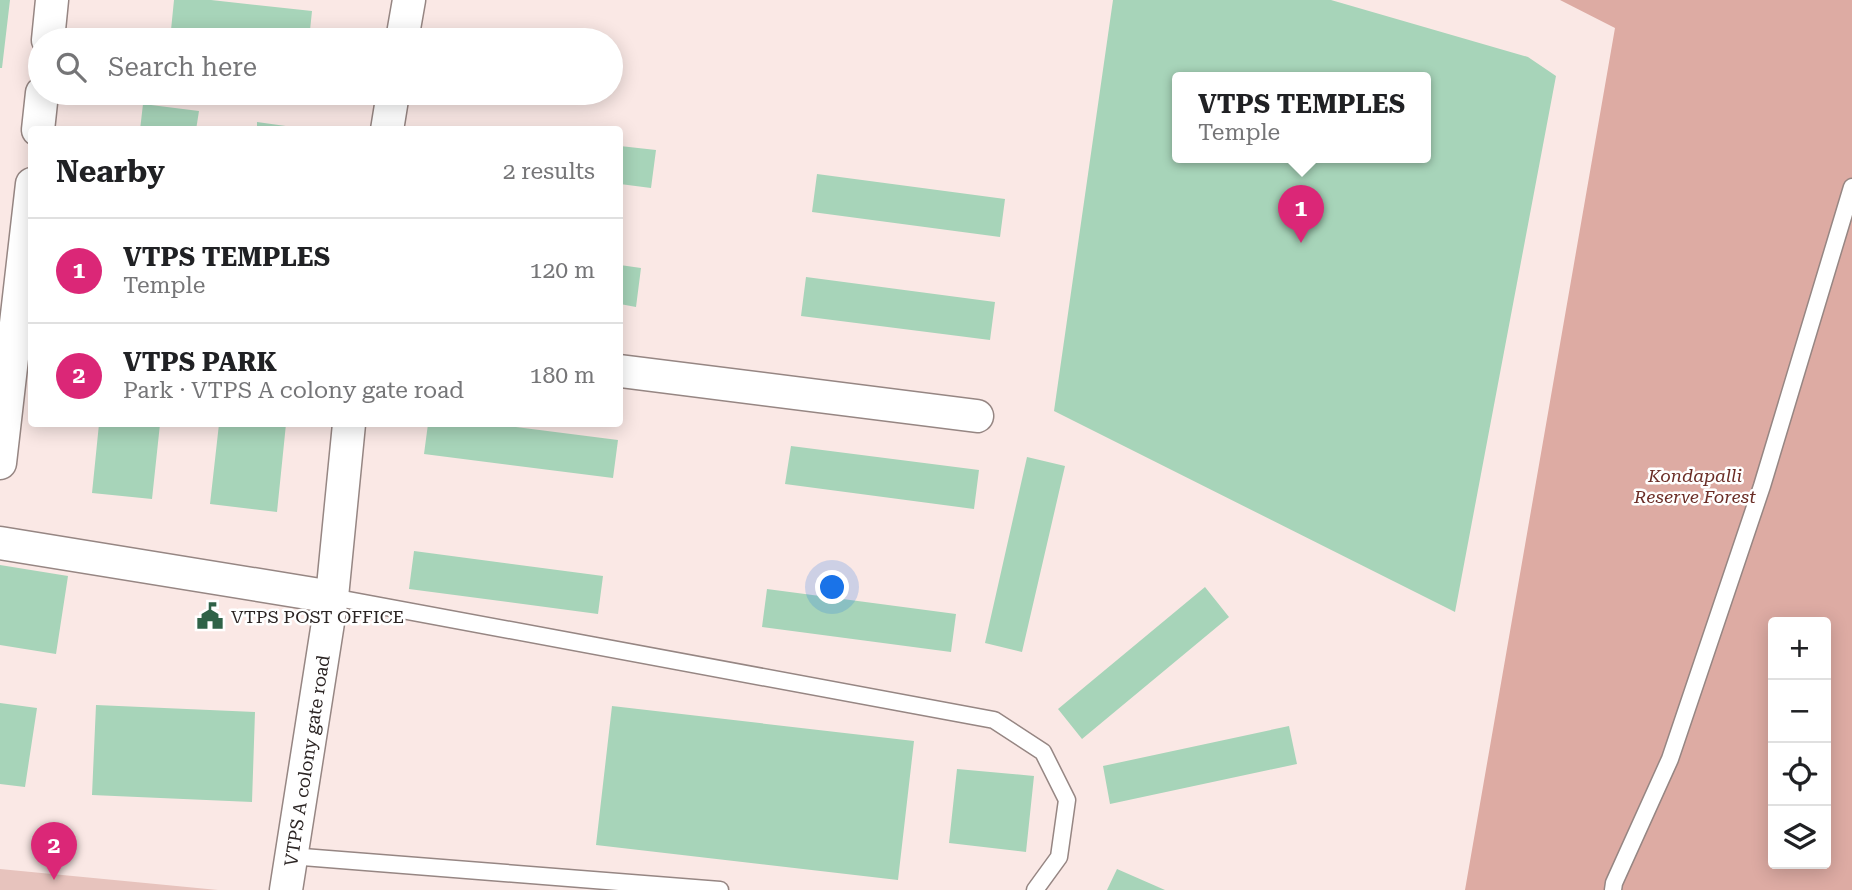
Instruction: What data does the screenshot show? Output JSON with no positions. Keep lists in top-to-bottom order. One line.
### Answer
{"streets":{"street":["VTPS A colony gate road"]},"parks":["Kondapalli Reserve Forest"],"places":{"public building":["VTPS POST OFFICE"]},"page":{"search":"Search here","popup":["VTPS TEMPLES","Temple"],"heading":["Nearby","2 results"],"pins":["1","2"],"list":[{"mark":"1","name":"VTPS TEMPLES","note":"Temple","value":"120 m"},{"mark":"2","name":"VTPS PARK","note":"Park · VTPS A colony gate road","value":"180 m"}],"map_buttons":["+","−"]}}
